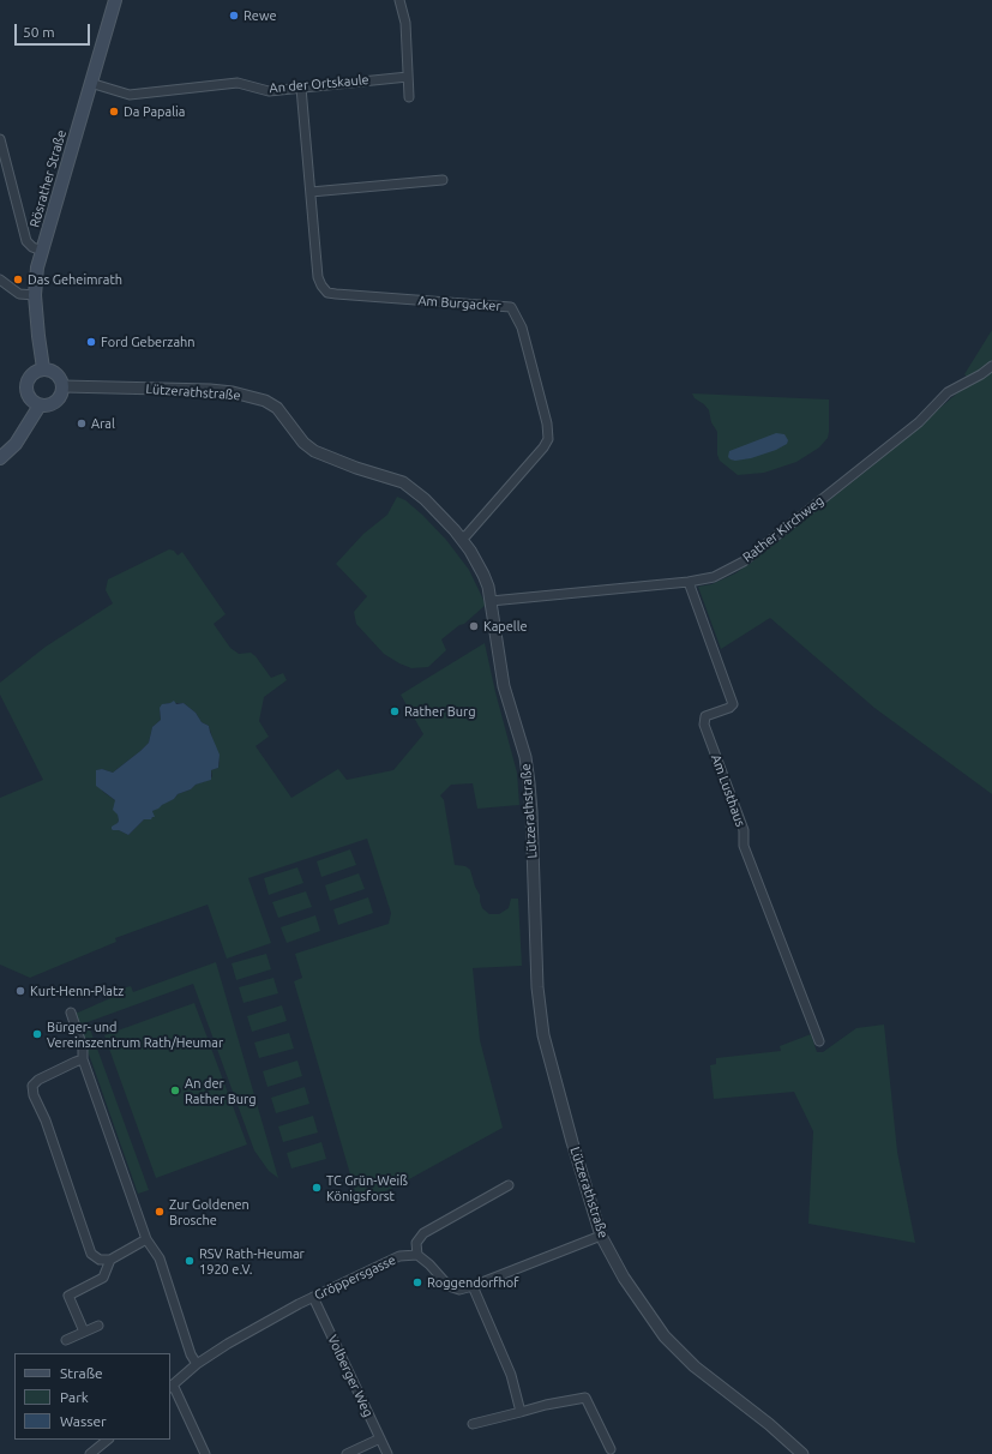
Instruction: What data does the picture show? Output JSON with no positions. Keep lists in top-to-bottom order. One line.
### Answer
{"streets":{"main road":["Rösrather Straße"],"street":["An der Ortskaule","Am Burgacker","Lützerathstraße","Rather Kirchweg","Am Lusthaus","Gröppersgasse","Volberger Weg"]},"crossings":[["An der Ortskaule","Rösrather Straße"],["An der Ortskaule","Am Burgacker"],["Rösrather Straße","Lützerathstraße"],["Am Burgacker","Lützerathstraße"],["Lützerathstraße","Rather Kirchweg"],["Rather Kirchweg","Am Lusthaus"],["Gröppersgasse","Volberger Weg"]],"places":["Rewe","Da Papalia","Das Geheimrath","Ford Geberzahn","Aral","Kapelle","Rather Burg","Kurt-Henn-Platz","Bürger- und Vereinszentrum Rath/Heumar","An der Rather Burg","TC Grün-Weiß Königsforst","Zur Goldenen Brosche","RSV Rath-Heumar 1920 e.V.","Roggendorfhof"],"legend":["Straße","Park","Wasser"],"scale_bar":"50 m"}
